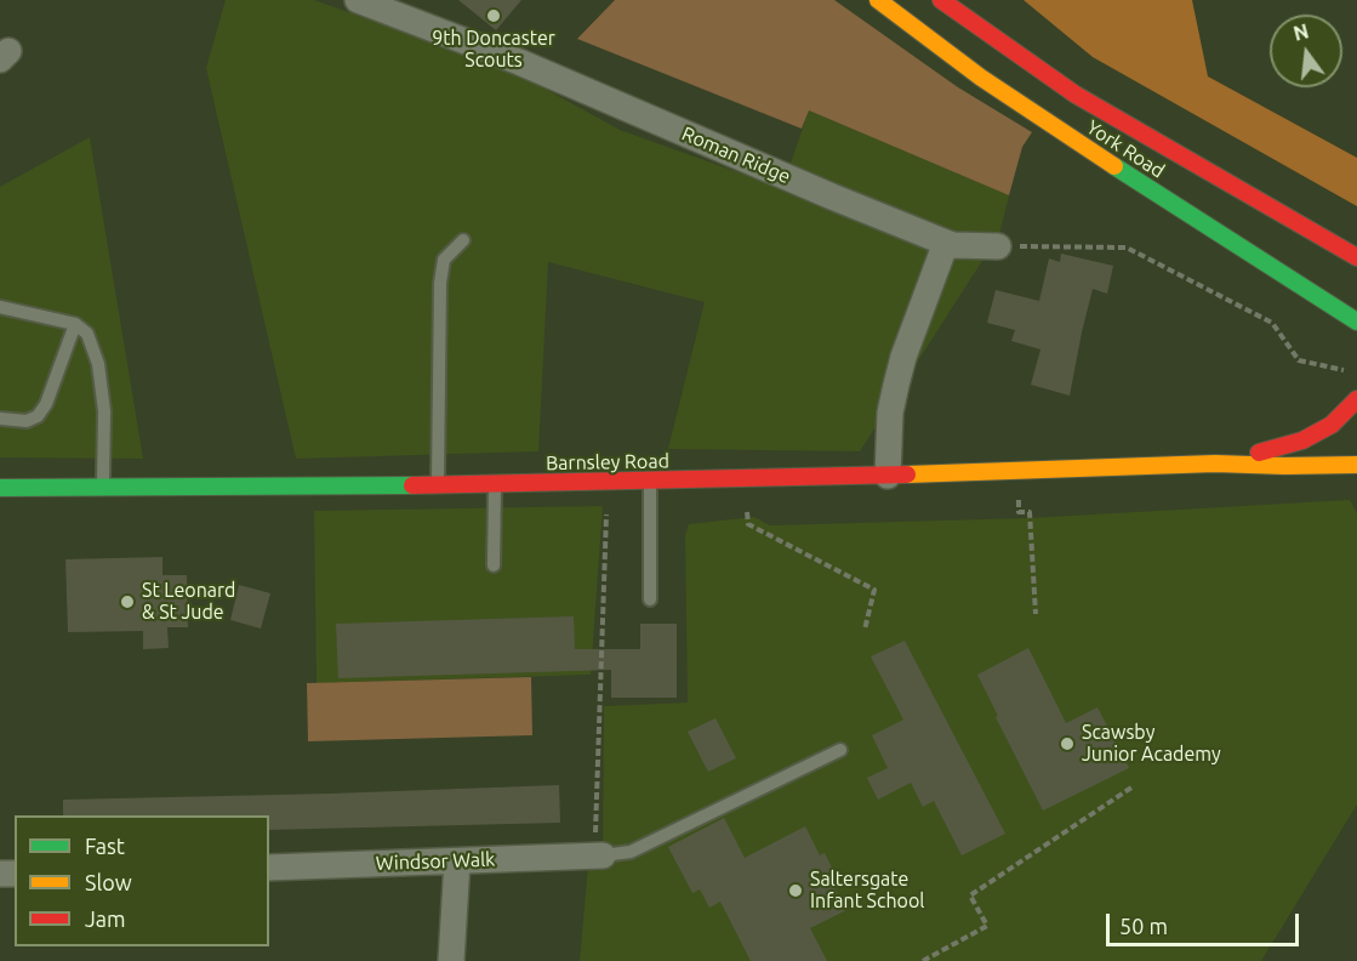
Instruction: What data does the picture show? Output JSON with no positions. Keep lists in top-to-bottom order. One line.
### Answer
{"streets":{"highway":["York Road","Barnsley Road"],"street":["Roman Ridge","Windsor Walk"]},"places":["9th Doncaster Scouts","St Leonard & St Jude","Scawsby Junior Academy","Saltersgate Infant School"],"legend":["Fast","Slow","Jam"],"scale_bar":"50 m","north":"top"}
